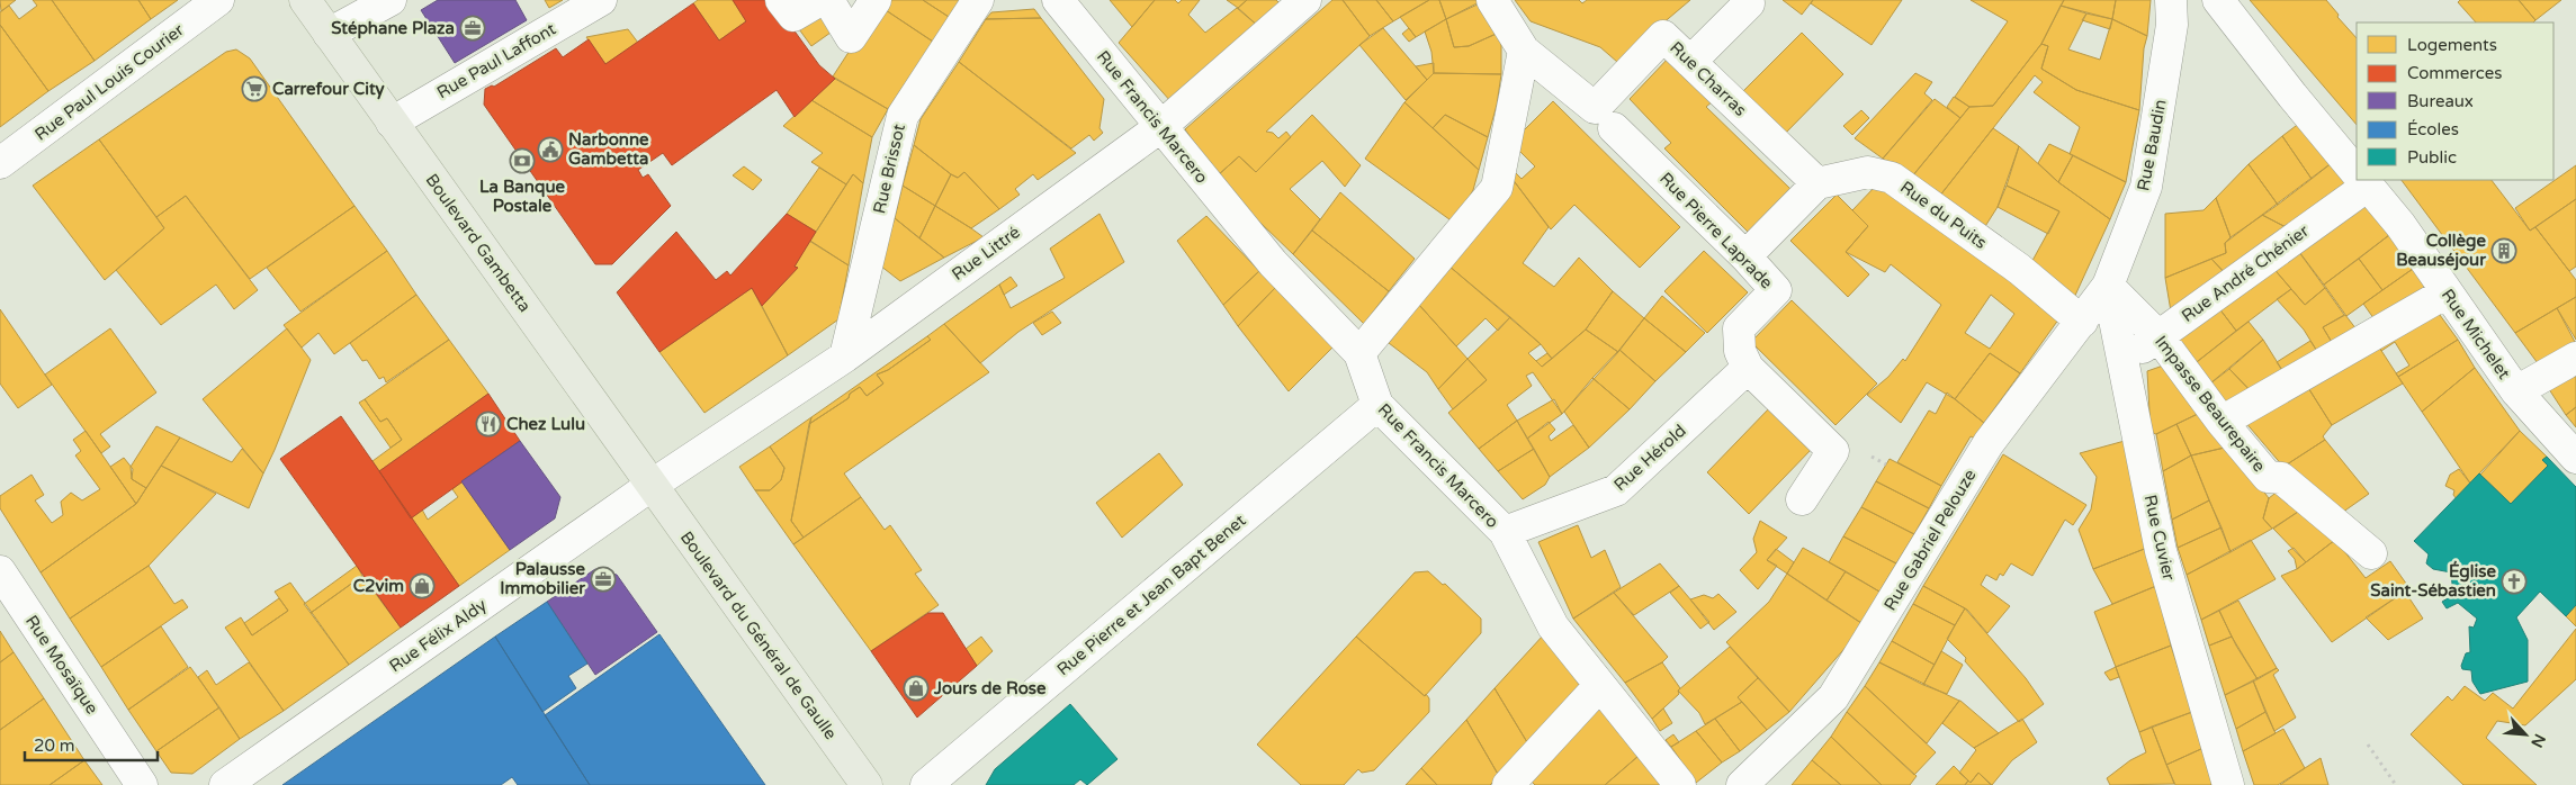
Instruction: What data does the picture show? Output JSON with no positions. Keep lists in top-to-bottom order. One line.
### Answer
{"streets":{"main road":["Boulevard Gambetta","Boulevard du Général de Gaulle"],"street":["Rue Paul Laffont","Rue Charras","Rue Paul Louis Courier","Rue Francis Marcero","Rue Baudin","Rue Brissot","Rue du Puits","Rue Pierre Laprade","Rue Littré","Rue André Chénier","Rue Michelet","Impasse Beaurepaire","Rue Hérold","Rue Cuvier","Rue Gabriel Pelouze","Rue Pierre et Jean Bapt Benet","Rue Félix Aldy","Rue Mosaïque"]},"crossings":[["Rue Paul Laffont","Boulevard Gambetta"],["Rue Charras","Rue du Puits"],["Rue Francis Marcero","Rue Littré"],["Rue Francis Marcero","Rue Hérold"],["Rue Francis Marcero","Rue Pierre et Jean Bapt Benet"],["Rue Baudin","Impasse Beaurepaire"],["Rue Baudin","Rue Cuvier"],["Rue Baudin","Rue Gabriel Pelouze"],["Rue Brissot","Rue Littré"],["Rue du Puits","Rue Gabriel Pelouze"],["Rue Pierre Laprade","Rue Hérold"],["Boulevard Gambetta","Rue Littré"],["Boulevard Gambetta","Rue Félix Aldy"],["Boulevard Gambetta","Boulevard du Général de Gaulle"],["Rue Littré","Rue Félix Aldy"],["Rue Littré","Boulevard du Général de Gaulle"],["Rue André Chénier","Impasse Beaurepaire"],["Rue André Chénier","Rue Cuvier"],["Impasse Beaurepaire","Rue Cuvier"],["Impasse Beaurepaire","Rue Gabriel Pelouze"],["Rue Cuvier","Rue Gabriel Pelouze"],["Rue Félix Aldy","Boulevard du Général de Gaulle"]],"places":{"office":["Stéphane Plaza","Palausse Immobilier"],"supermarket":["Carrefour City"],"public building":["Narbonne Gambetta"],"bank":["La Banque Postale"],"building":["Collège Beauséjour"],"restaurant":["Chez Lulu"],"church":["Église Saint-Sébastien"],"shop":["C2vim","Jours de Rose"]},"legend":["Logements","Commerces","Bureaux","Écoles","Public"],"scale_bar":"20 m","north":"bottom right"}
